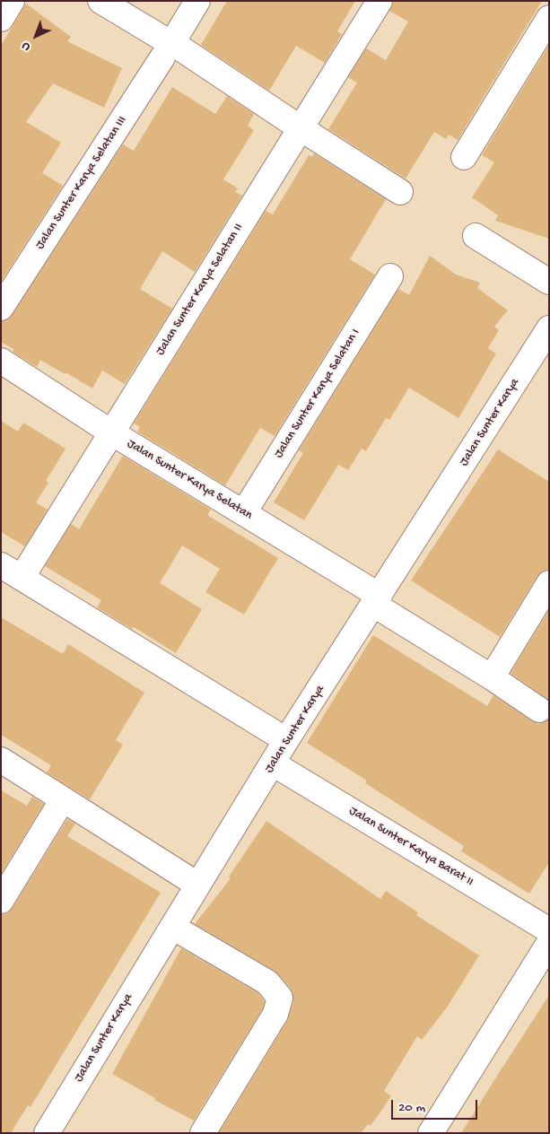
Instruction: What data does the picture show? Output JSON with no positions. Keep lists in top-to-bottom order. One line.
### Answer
{"streets":{"street":["Jalan Sunter Karya Selatan III","Jalan Sunter Karya Selatan II","Jalan Sunter Karya Selatan I","Jalan Sunter Karya","Jalan Sunter Karya Selatan","Jalan Sunter Karya Barat II"]},"crossings":[["Jalan Sunter Karya Selatan II","Jalan Sunter Karya Selatan"],["Jalan Sunter Karya Selatan I","Jalan Sunter Karya Selatan"],["Jalan Sunter Karya","Jalan Sunter Karya Selatan"],["Jalan Sunter Karya","Jalan Sunter Karya Barat II"]],"scale_bar":"20 m","north":"bottom left"}
